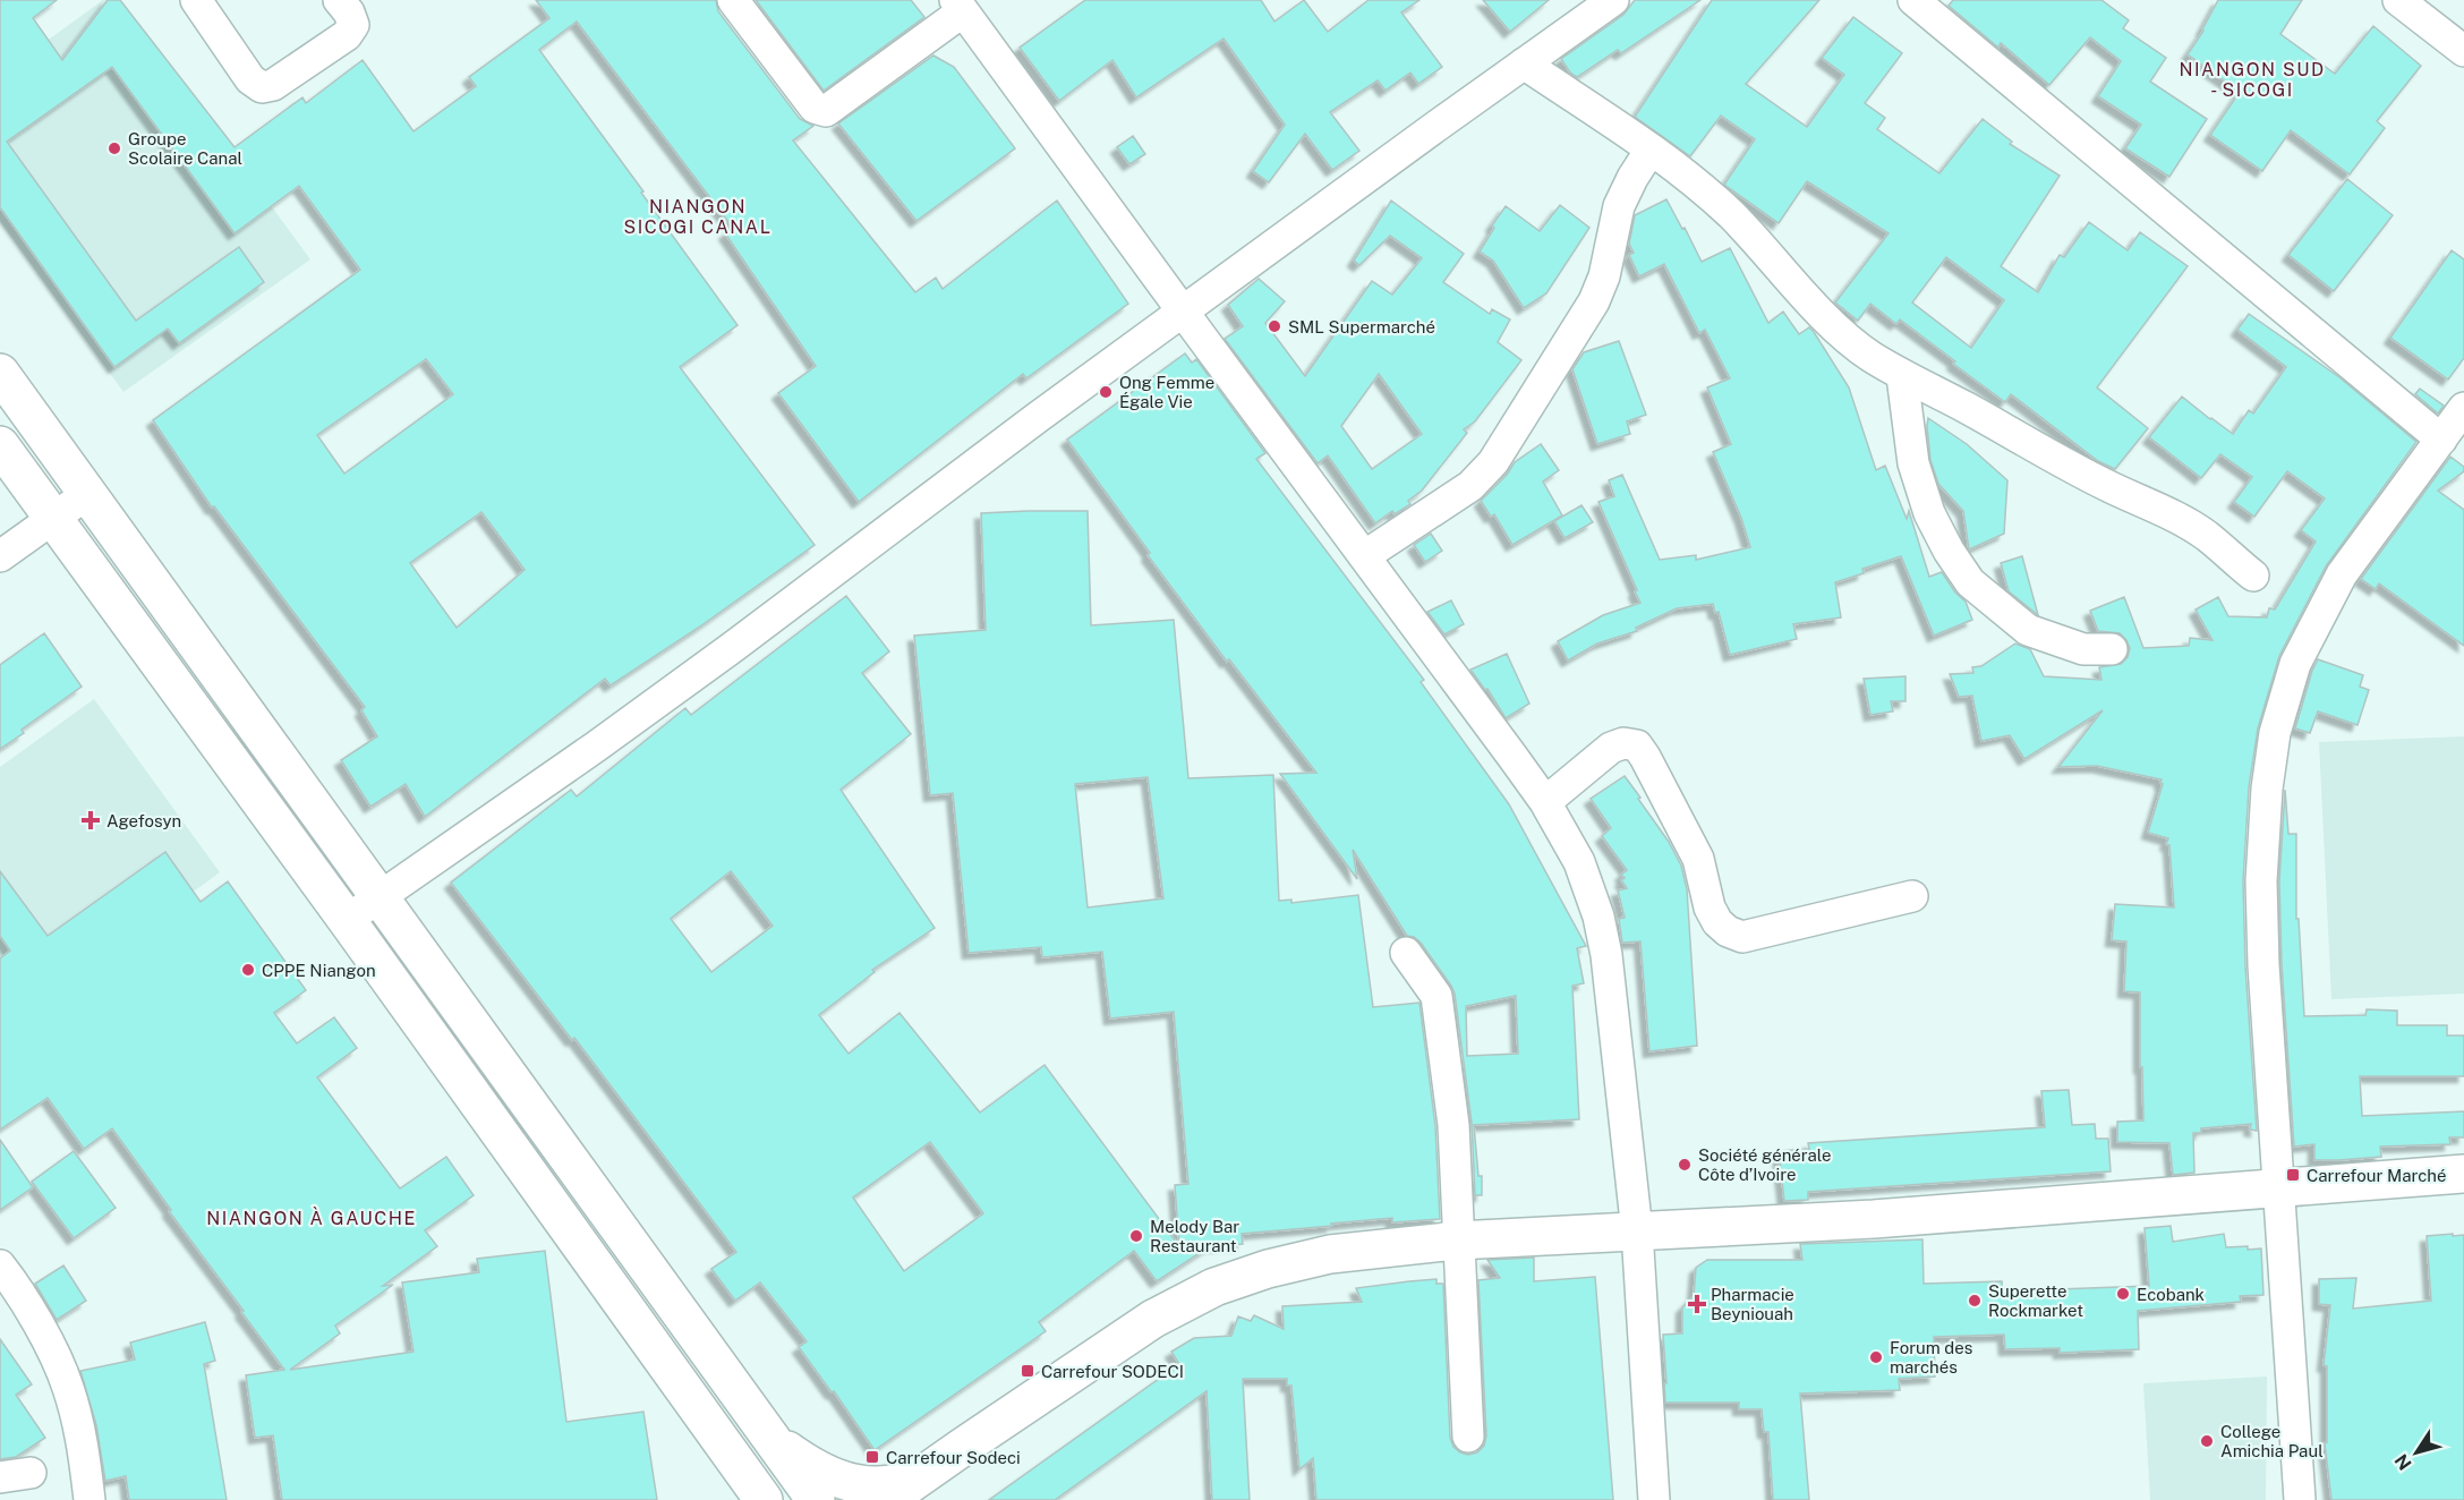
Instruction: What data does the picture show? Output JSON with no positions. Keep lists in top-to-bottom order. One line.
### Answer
{"districts":["NIANGON SUD - SICOGI","NIANGON SICOGI CANAL","NIANGON À GAUCHE"],"places":{"other":["Groupe Scolaire Canal","SML Supermarché","Ong Femme Égale Vie","CPPE Niangon","Société générale Côte d’Ivoire","Melody Bar Restaurant","Ecobank","Superette Rockmarket","Forum des marchés","College Amichia Paul"],"health":["Agefosyn","Pharmacie Beyniouah"],"transit":["Carrefour Marché","Carrefour SODECI","Carrefour Sodeci"]},"north":"bottom left"}
